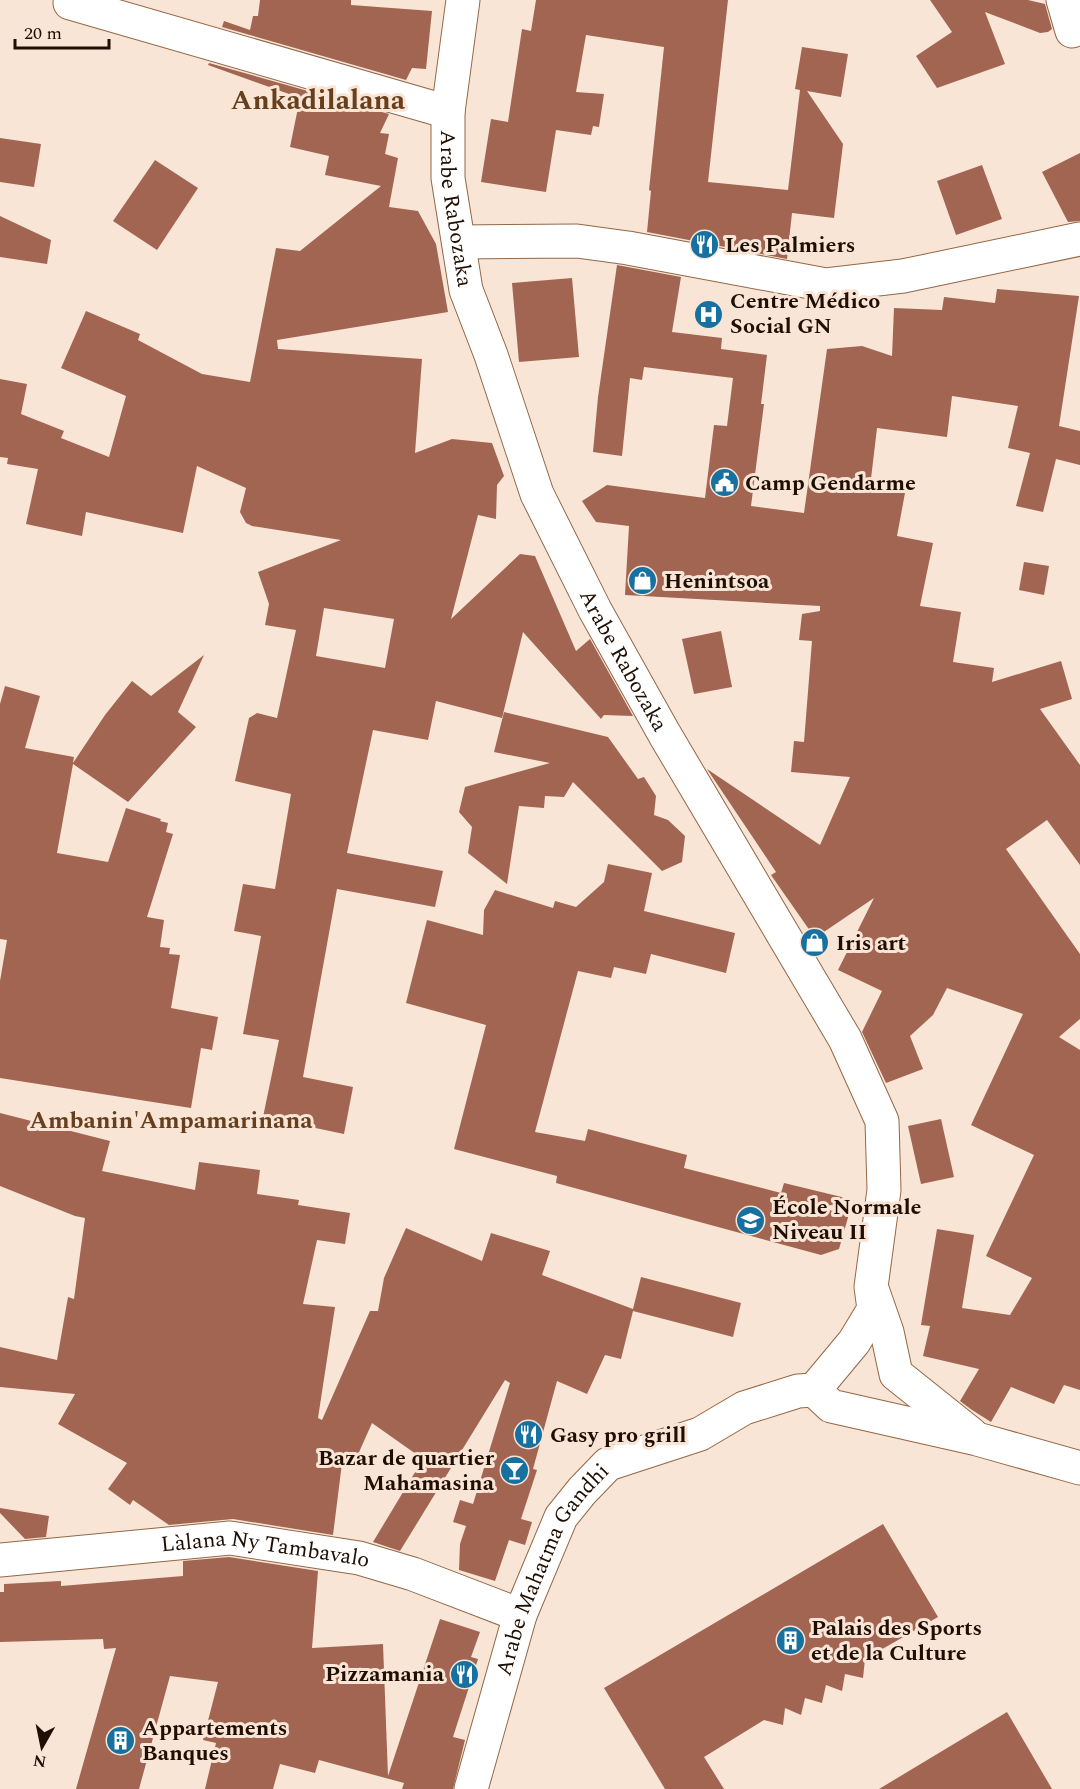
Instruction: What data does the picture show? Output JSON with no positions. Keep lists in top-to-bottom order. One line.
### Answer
{"streets":{"street":["Arabe Rabozaka","Làlana Ny Tambavalo","Arabe Mahatma Gandhi"]},"crossings":[["Arabe Rabozaka","Arabe Mahatma Gandhi"],["Làlana Ny Tambavalo","Arabe Mahatma Gandhi"]],"districts":["Ankadilalana","Ambanin'Ampamarinana"],"places":{"restaurant":["Les Palmiers","Gasy pro grill","Pizzamania"],"hospital":["Centre Médico Social GN"],"public building":["Camp Gendarme"],"shop":["Henintsoa","Iris art"],"school or university":["École Normale Niveau II"],"bar":["Bazar de quartier Mahamasina"],"building":["Palais des Sports et de la Culture","Appartements Banques"]},"scale_bar":"20 m","north":"bottom"}
